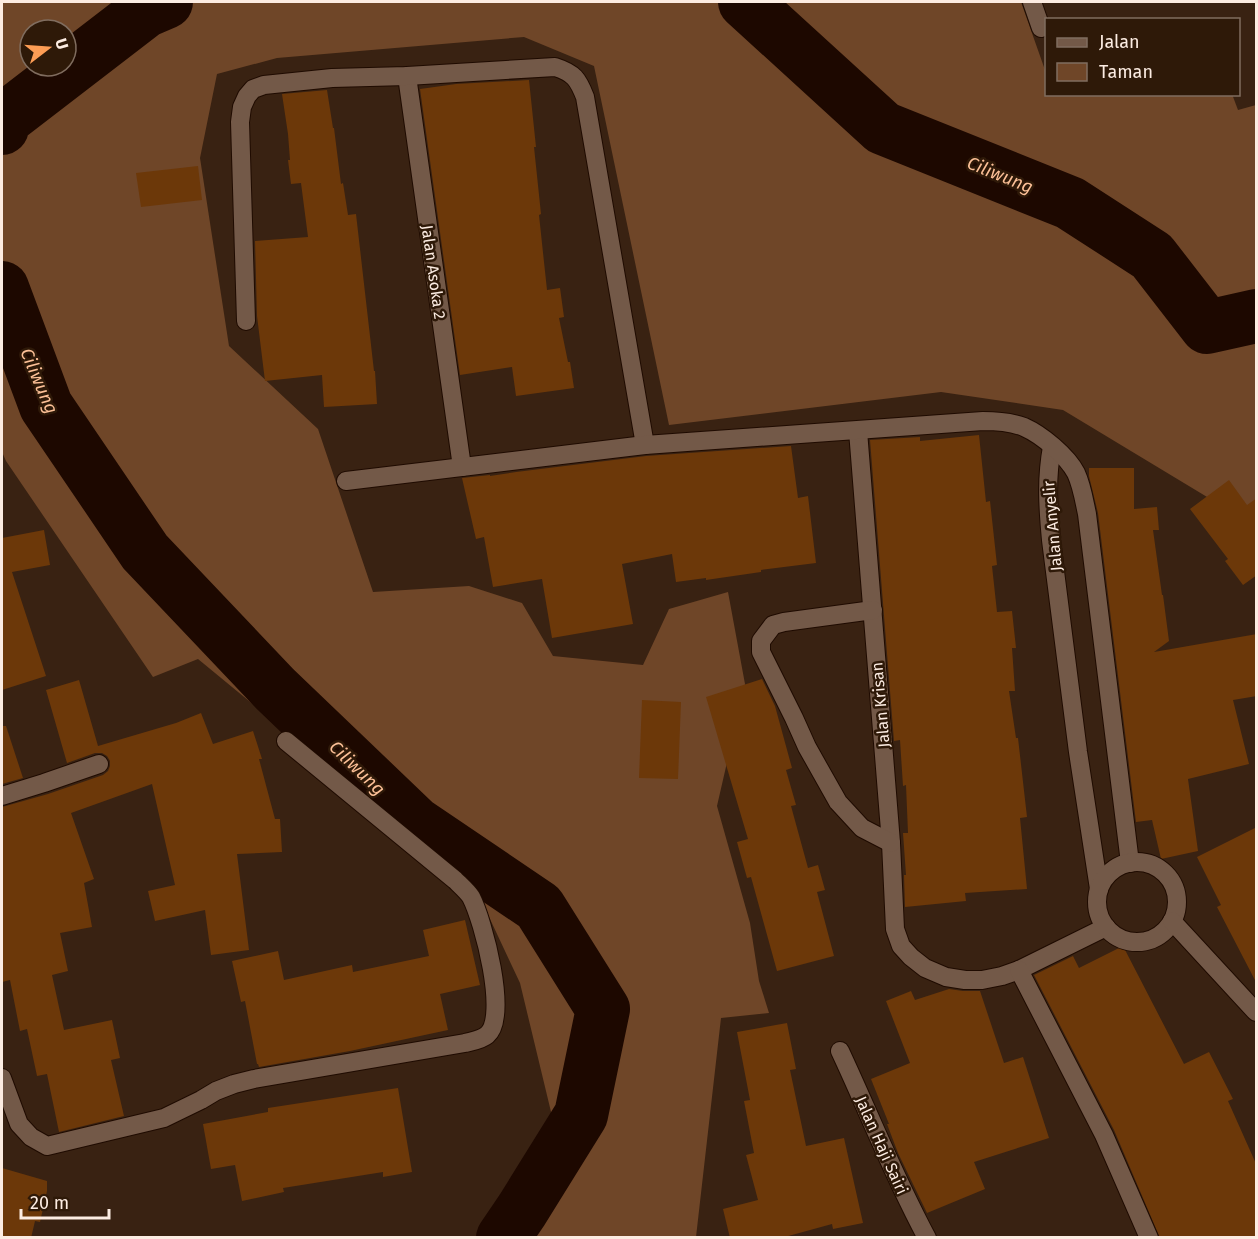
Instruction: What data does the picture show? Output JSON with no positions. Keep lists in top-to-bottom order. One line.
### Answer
{"streets":{"street":["Jalan Asoka 2","Jalan Anyelir","Jalan Krisan","Jalan Haji Sairi"]},"water":["Ciliwung"],"legend":["Jalan","Taman"],"scale_bar":"20 m","north":"right"}
